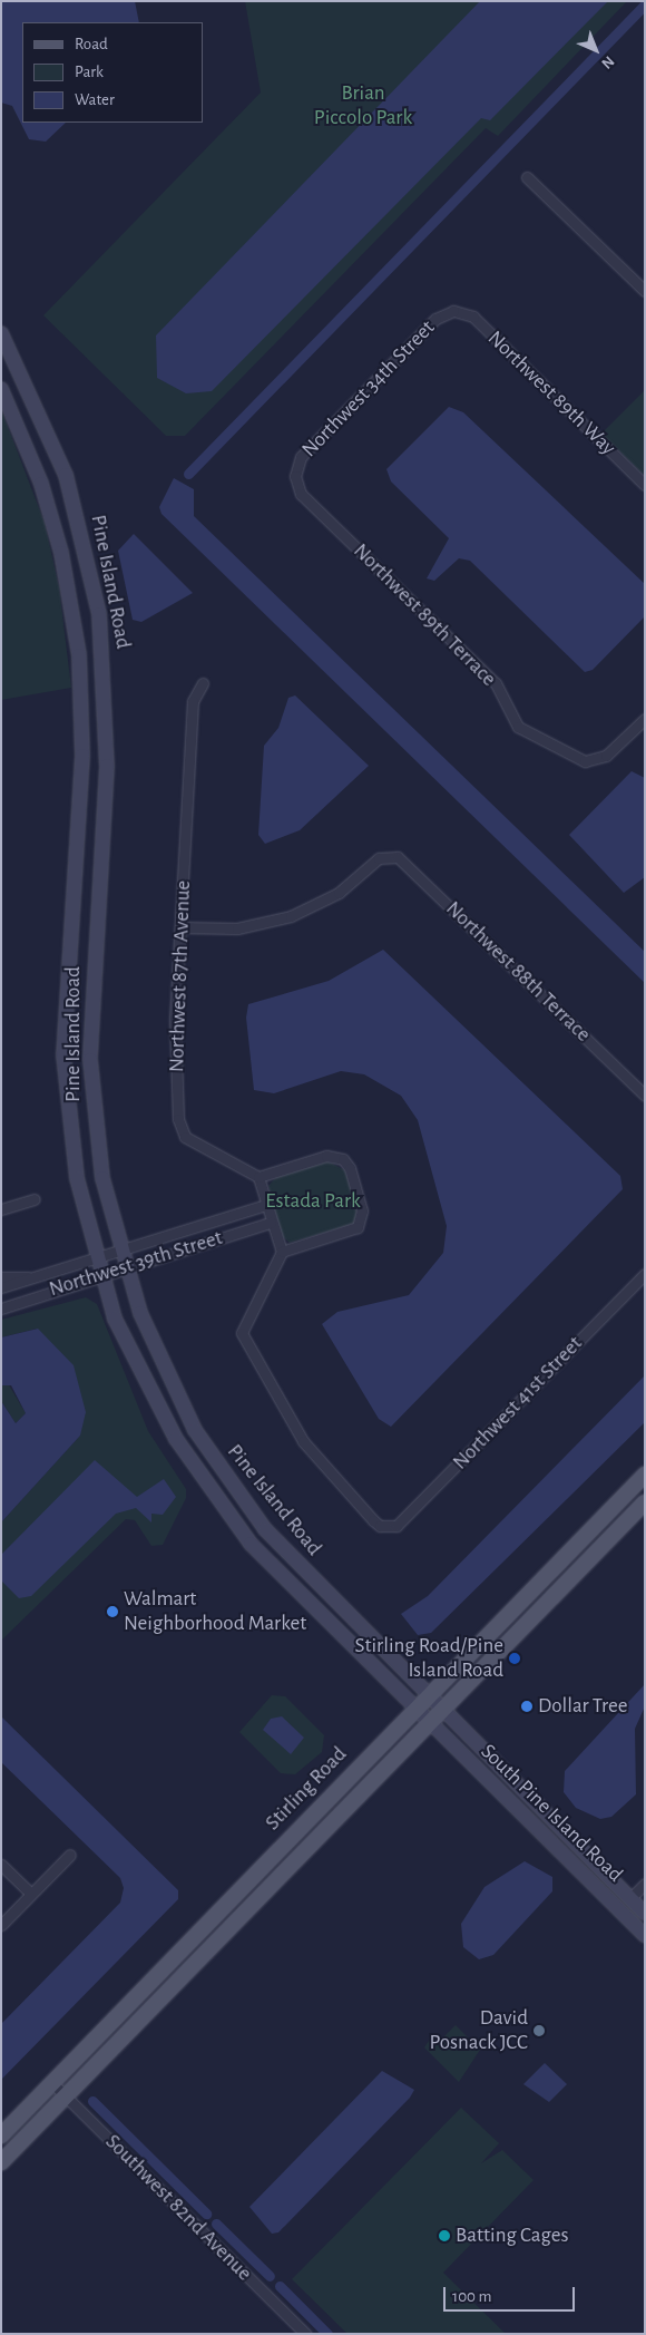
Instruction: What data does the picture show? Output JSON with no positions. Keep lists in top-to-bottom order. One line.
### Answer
{"streets":{"main road":["Pine Island Road","Stirling Road","South Pine Island Road"],"street":["Northwest 34th Street","Northwest 89th Way","Northwest 89th Terrace","Northwest 88th Terrace","Northwest 87th Avenue","Northwest 39th Street","Northwest 41st Street","Southwest 82nd Avenue"]},"crossings":[["Northwest 34th Street","Northwest 89th Way"],["Northwest 34th Street","Northwest 89th Terrace"],["Pine Island Road","Northwest 39th Street"],["Pine Island Road","Stirling Road"],["Pine Island Road","South Pine Island Road"],["Northwest 88th Terrace","Northwest 87th Avenue"],["Stirling Road","South Pine Island Road"],["Stirling Road","Southwest 82nd Avenue"]],"parks":["Brian Piccolo Park","Estada Park"],"places":["Walmart Neighborhood Market","Stirling Road/Pine Island Road","Dollar Tree","David Posnack JCC","Batting Cages"],"legend":["Road","Park","Water"],"scale_bar":"100 m","north":"bottom right"}
